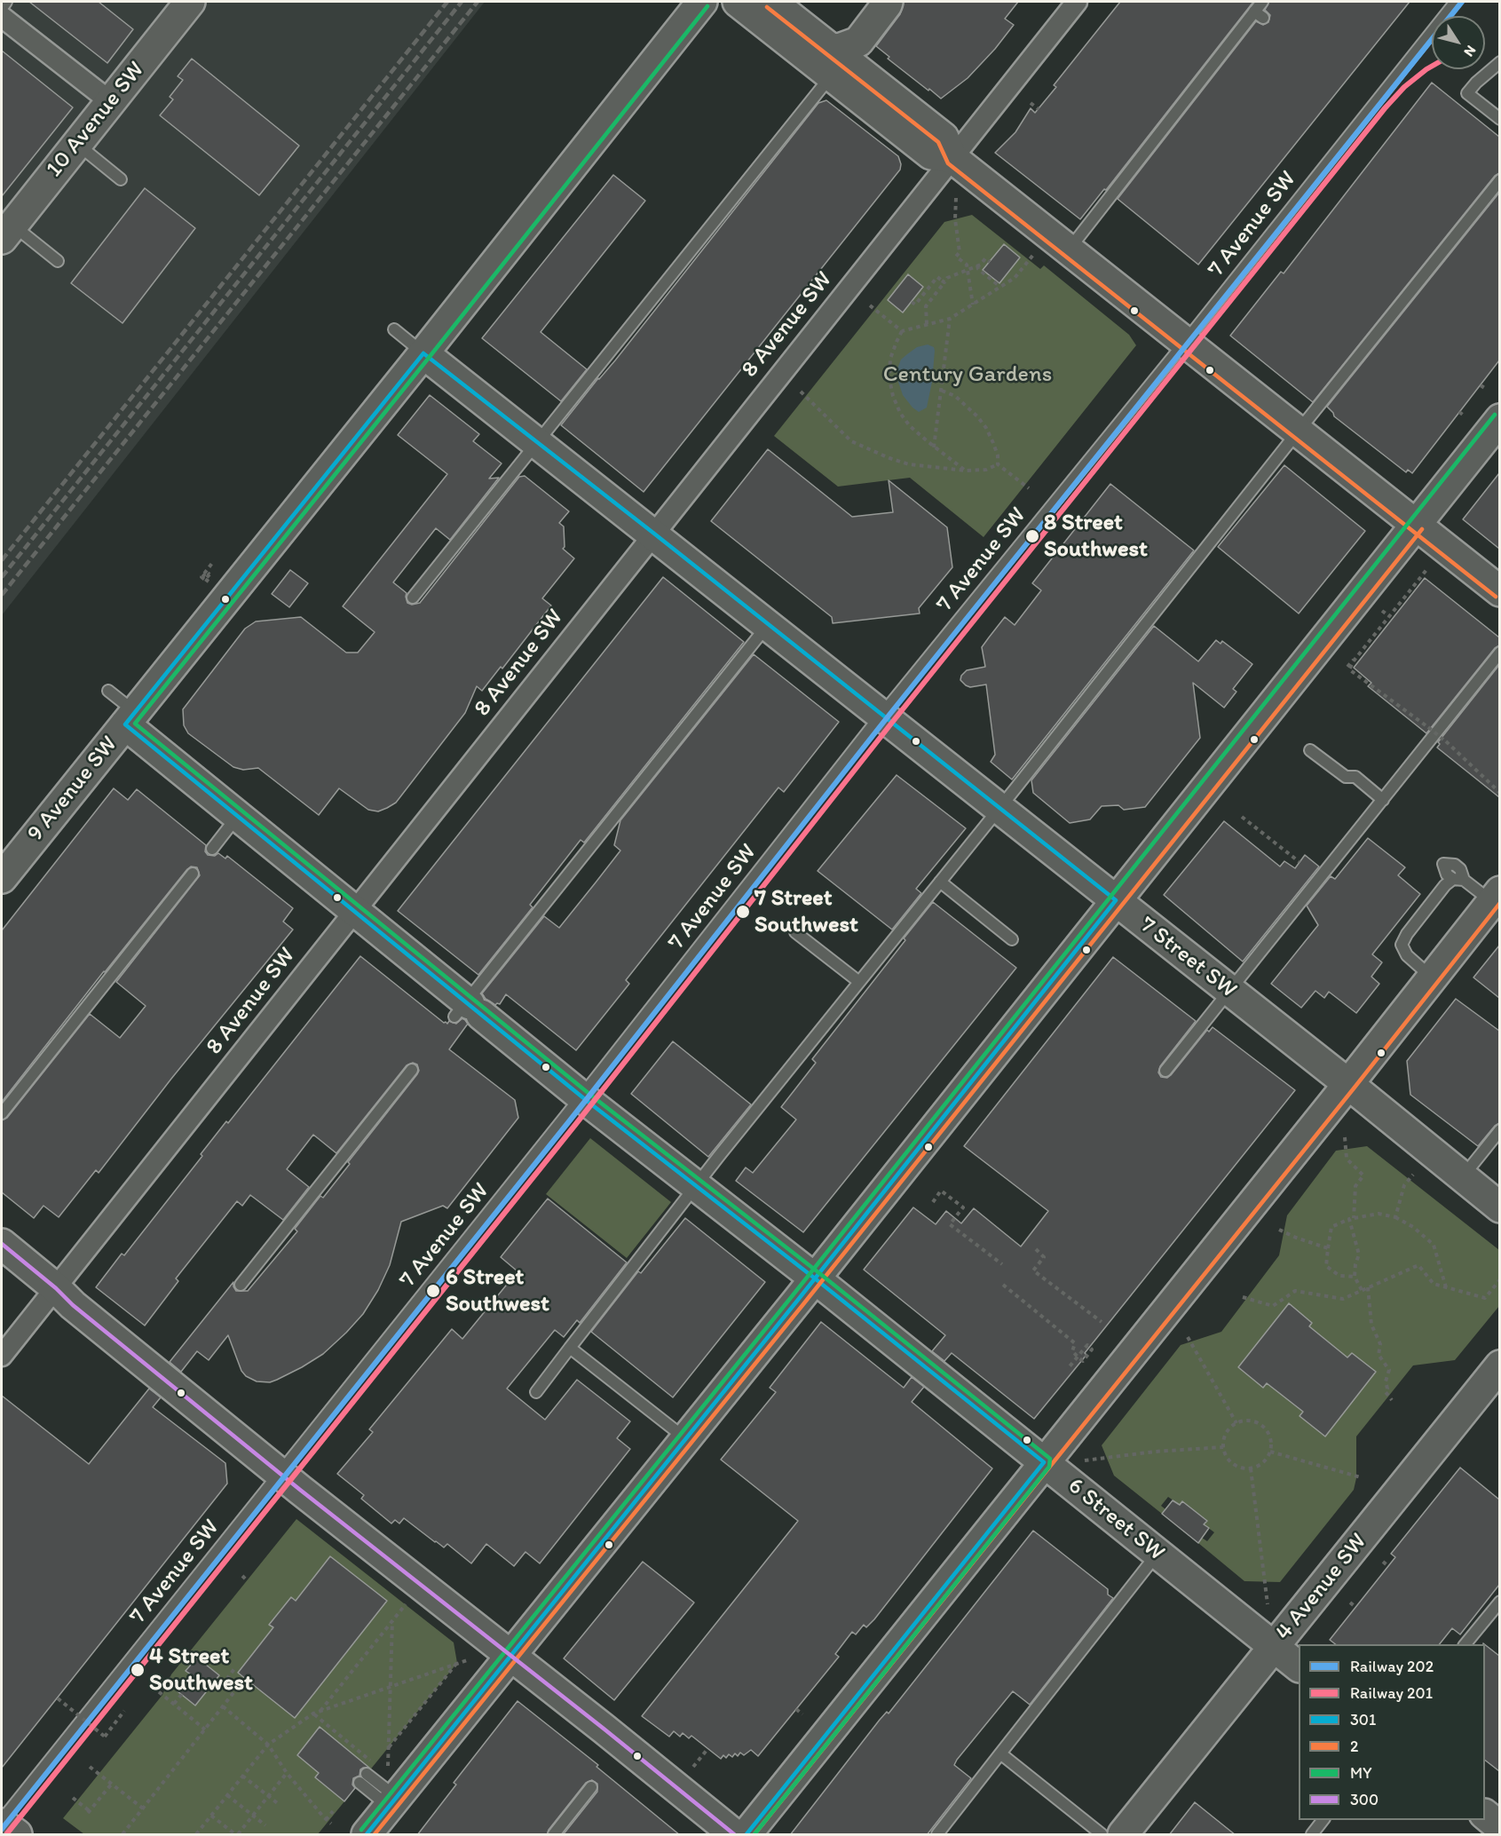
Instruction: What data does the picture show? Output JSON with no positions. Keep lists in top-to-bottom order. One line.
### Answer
{"streets":{"main road":["10 Avenue SW","9 Avenue SW","7 Street SW","6 Street SW","4 Avenue SW"],"street":["8 Avenue SW"],"lane":["7 Avenue SW"]},"crossings":[["7 Avenue SW","7 Street SW"],["7 Avenue SW","6 Street SW"],["8 Avenue SW","7 Street SW"],["8 Avenue SW","6 Street SW"],["9 Avenue SW","7 Street SW"],["9 Avenue SW","6 Street SW"],["6 Street SW","4 Avenue SW"]],"parks":["Century Gardens"],"places":["8 Street Southwest","7 Street Southwest","6 Street Southwest","4 Street Southwest"],"lines":["rail line 202","transit line MY","transit line 2","rail line 201","transit line 301","transit line 300"],"legend":["Railway 202","Railway 201","301","2","MY","300"],"north":"bottom right"}
